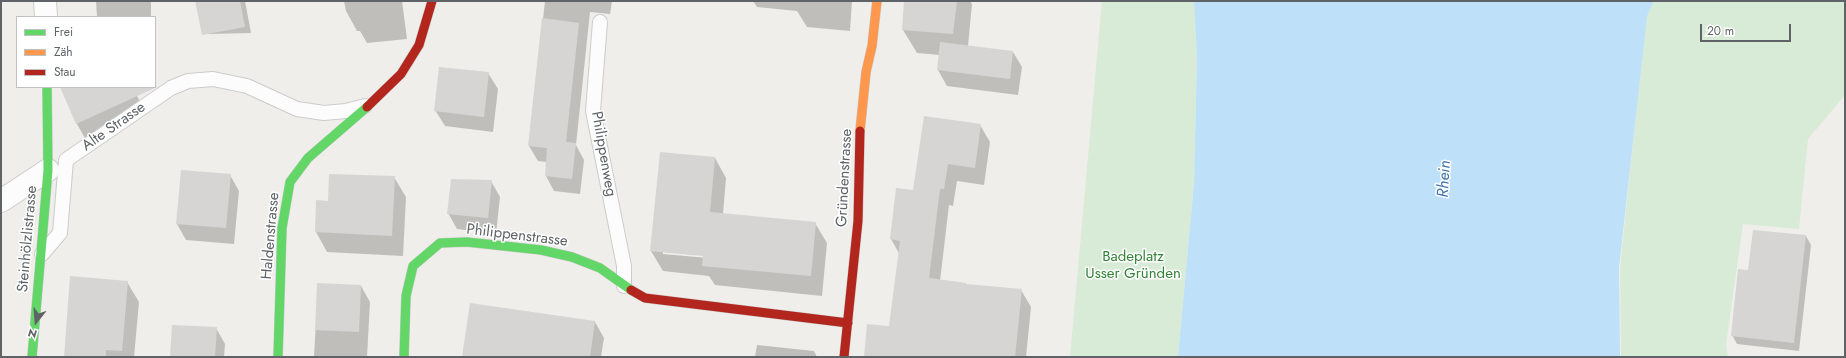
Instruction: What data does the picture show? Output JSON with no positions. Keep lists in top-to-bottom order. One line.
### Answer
{"streets":{"street":["Alte Strasse","Gründenstrasse","Haldenstrasse","Philippenstrasse","Steinhölzlistrasse"],"lane":["Philippenweg"]},"crossings":[["Alte Strasse","Haldenstrasse"],["Alte Strasse","Steinhölzlistrasse"],["Philippenweg","Philippenstrasse"],["Gründenstrasse","Philippenstrasse"]],"water":["Rhein"],"parks":["Badeplatz Usser Gründen"],"legend":["Frei","Zäh","Stau"],"scale_bar":"20 m","north":"bottom"}
